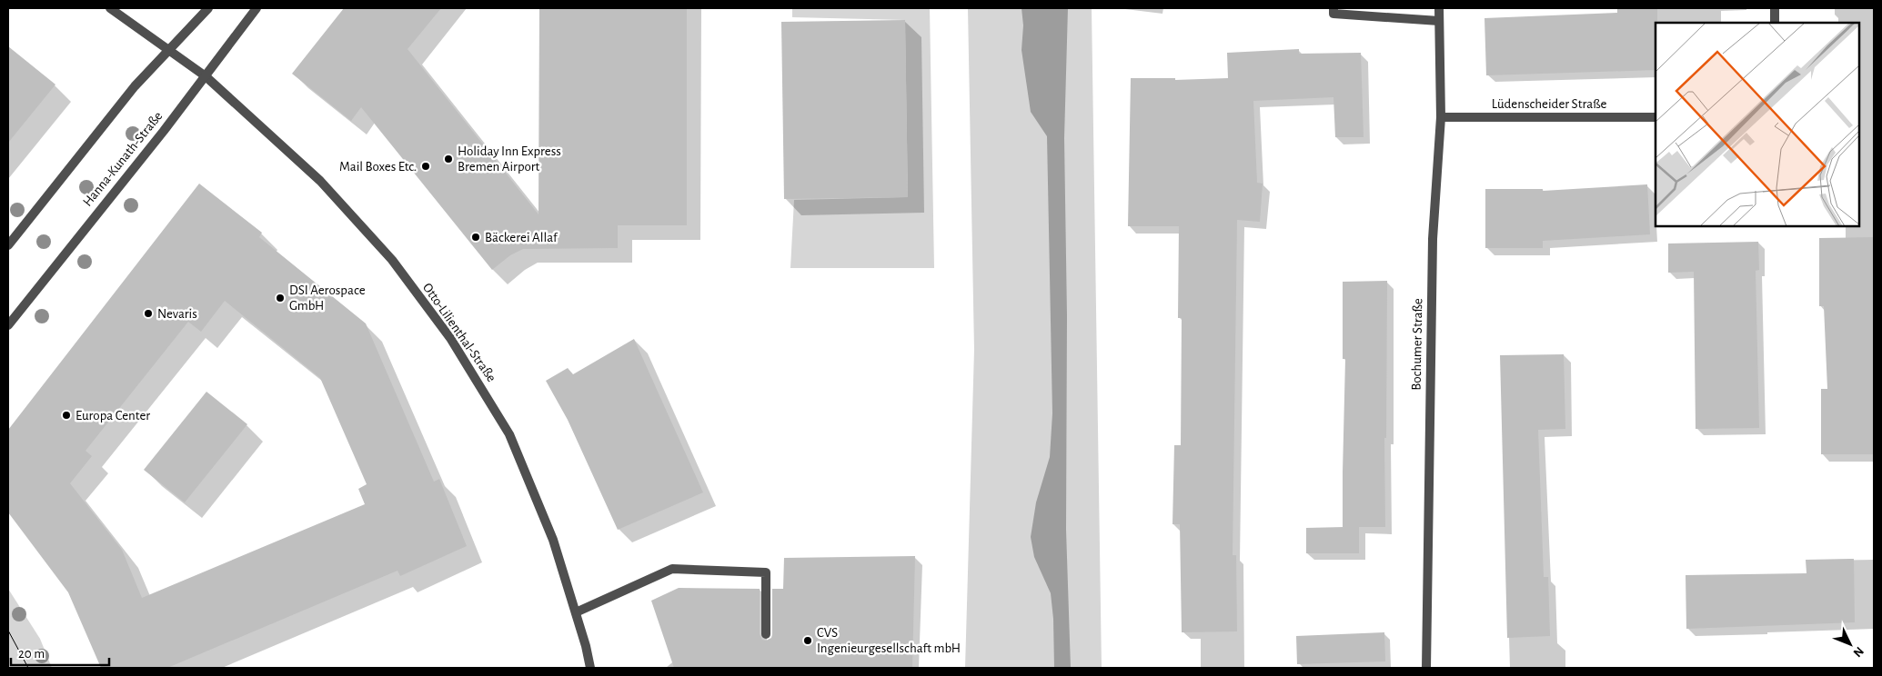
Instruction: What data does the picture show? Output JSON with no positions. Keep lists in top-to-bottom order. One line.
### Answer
{"streets":{"street":["Lüdenscheider Straße","Hanna-Kunath-Straße","Otto-Lilienthal-Straße","Bochumer Straße"]},"crossings":[["Lüdenscheider Straße","Bochumer Straße"],["Hanna-Kunath-Straße","Otto-Lilienthal-Straße"]],"places":["Holiday Inn Express Bremen Airport","Mail Boxes Etc.","Bäckerei Allaf","DSI Aerospace GmbH","Nevaris","Europa Center","CVS Ingenieurgesellschaft mbH"],"scale_bar":"20 m","north":"bottom right"}
